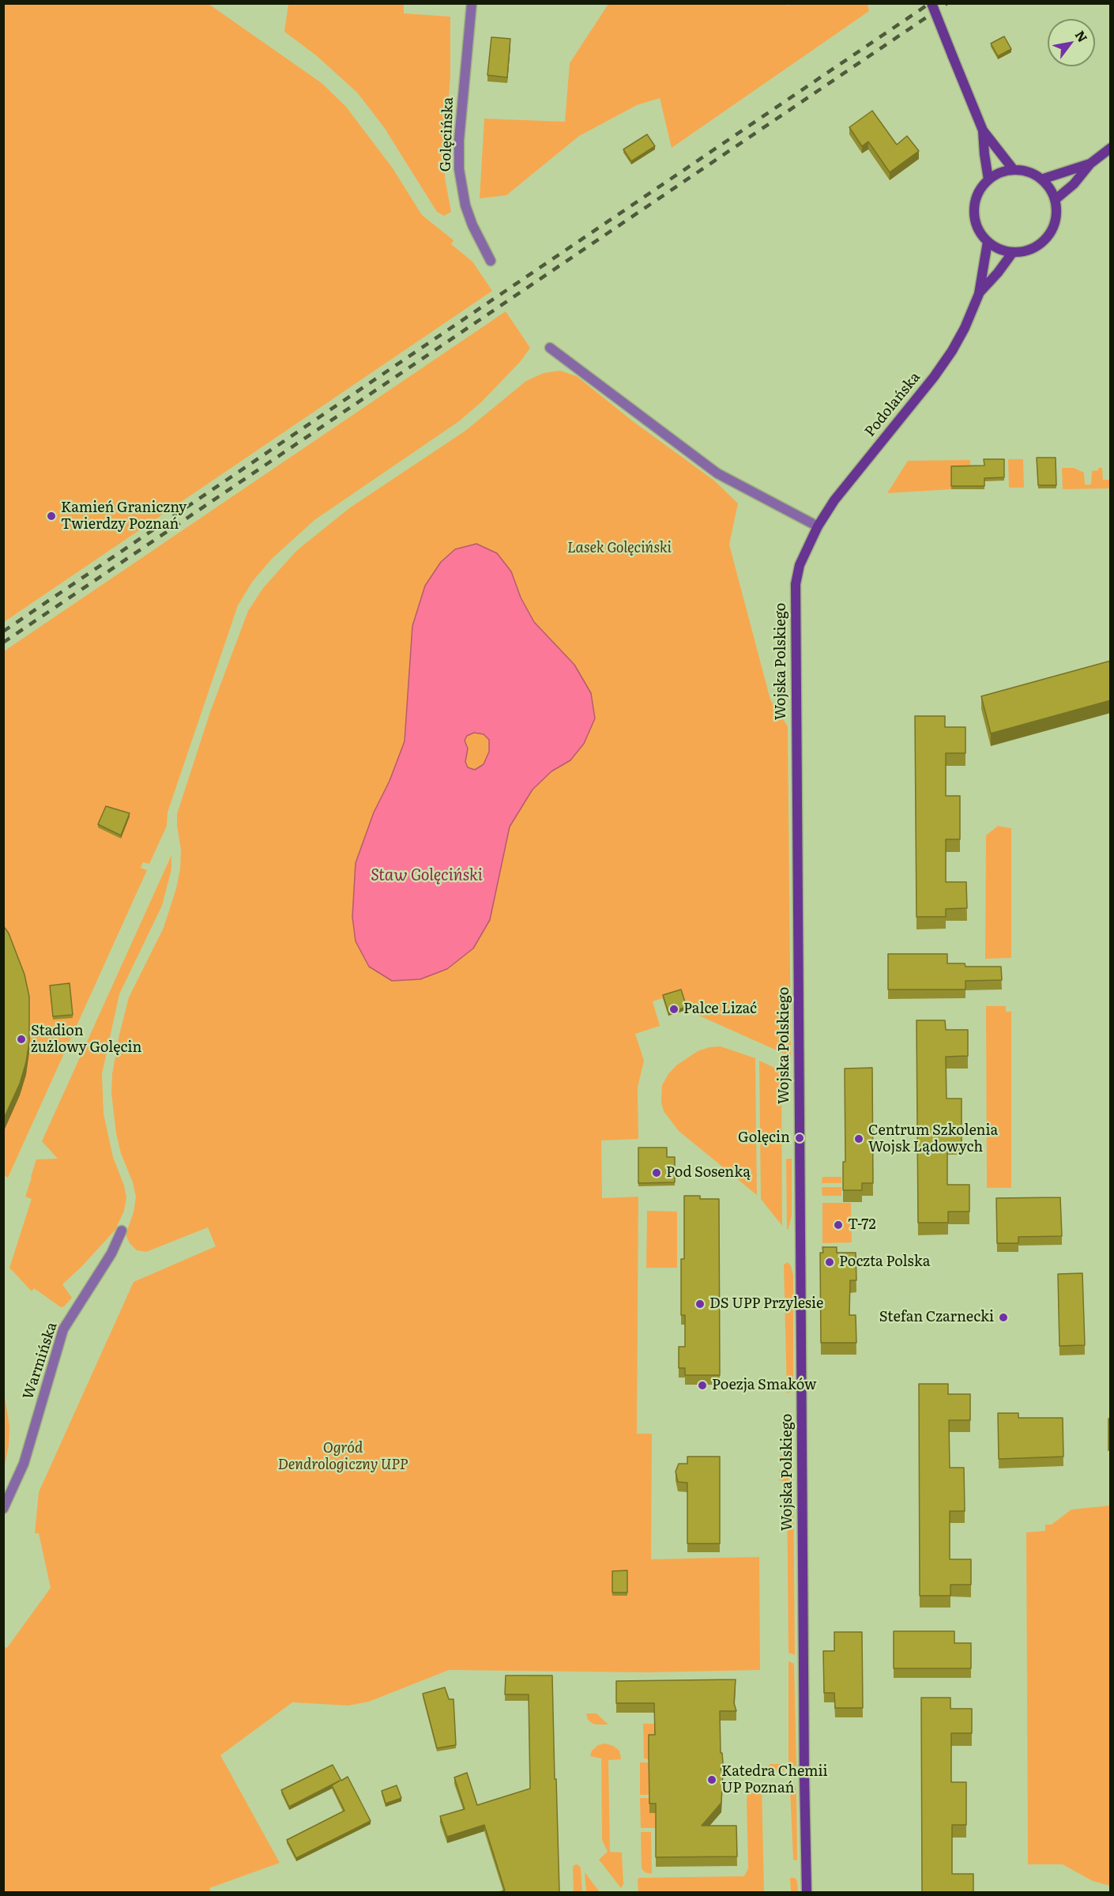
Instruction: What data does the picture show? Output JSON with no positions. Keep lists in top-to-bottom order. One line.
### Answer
{"streets":{"street":["Golęcińska","Podolańska","Wojska Polskiego","Warmińska"]},"crossings":[["Podolańska","Wojska Polskiego"]],"water":["Staw Golęciński"],"parks":["Lasek Golęciński","Ogród Dendrologiczny UPP"],"places":["Kamień Graniczny Twierdzy Poznań","Palce Lizać","Stadion żużlowy Golęcin","Golęcin","Centrum Szkolenia Wojsk Lądowych","Pod Sosenką","T-72","Poczta Polska","DS UPP Przylesie","Stefan Czarnecki","Poezja Smaków","Katedra Chemii UP Poznań"],"north":"top right"}
